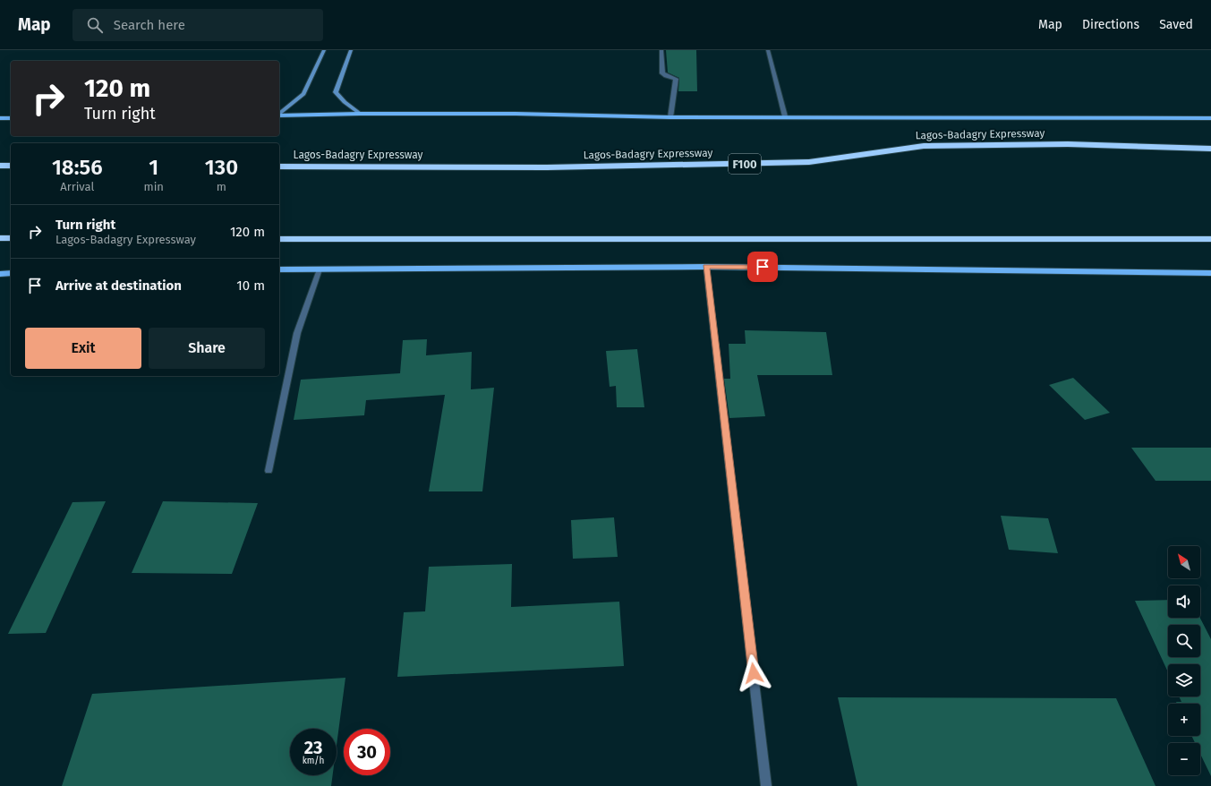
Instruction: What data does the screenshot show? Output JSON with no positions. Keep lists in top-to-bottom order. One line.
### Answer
{"streets":{"highway":["Lagos-Badagry Expressway","F100"]},"north":"top left","page":{"header":"Map","search":"Search here","nav":["Map","Directions","Saved"],"turn":["120 m","Turn right"],"eta":["18:56","Arrival","1","min","130","m"],"list":[{"name":"Turn right","note":"Lagos-Badagry Expressway","value":"120 m"},{"name":"Arrive at destination","value":"10 m"}],"buttons":["Exit","Share"],"map_buttons":["+","−"],"speed":"23 km/h","limit":"30"}}
